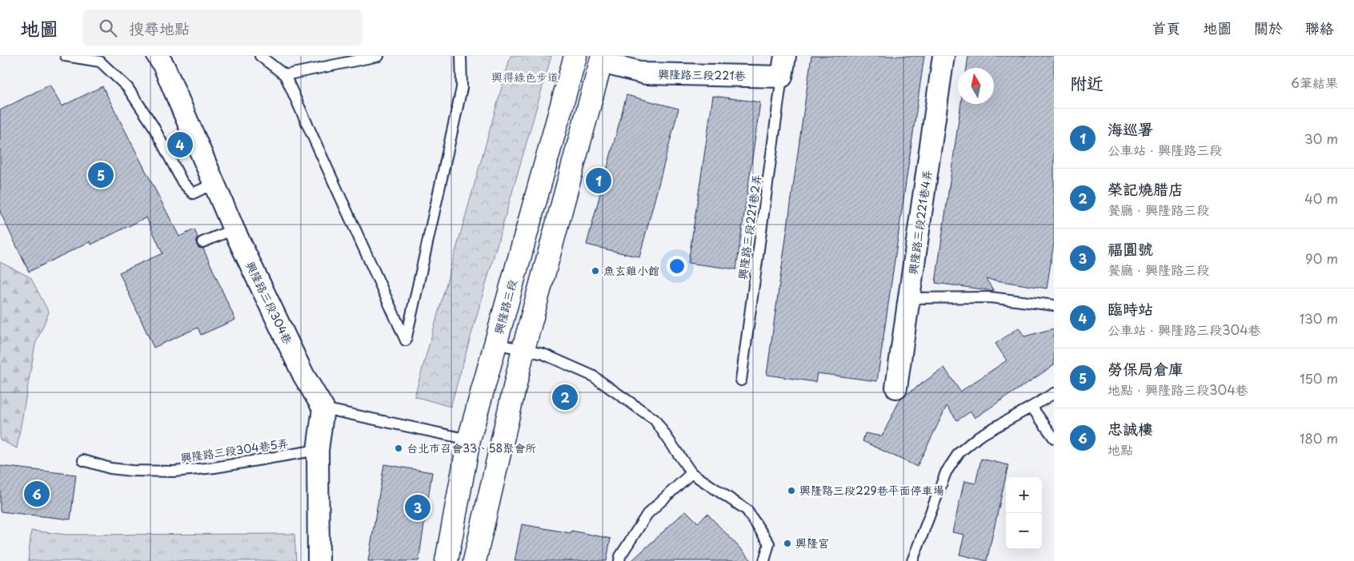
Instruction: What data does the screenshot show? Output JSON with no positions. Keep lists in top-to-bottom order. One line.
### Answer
{"streets":{"main road":["興隆路三段"],"street":["興隆路三段221巷","興隆路三段221巷4弄","興隆路三段304巷"],"lane":["興隆路三段221巷2弄","興隆路三段304巷5弄"]},"crossings":[["興隆路三段221巷","興隆路三段221巷2弄"]],"parks":["興得綠色步道"],"places":["魚玄雞小館","台北市召會33、58聚會所","興隆路三段229巷平面停車場","興隆宮"],"north":"top","page":{"header":"地圖","search":"搜尋地點","nav":["首頁","地圖","關於","聯絡"],"heading":["附近","6筆結果"],"list":[{"mark":"1","name":"海巡署","note":"公車站 · 興隆路三段","value":"30 m"},{"mark":"2","name":"榮記燒腊店","note":"餐廳 · 興隆路三段","value":"40 m"},{"mark":"3","name":"福圓號","note":"餐廳 · 興隆路三段","value":"90 m"},{"mark":"4","name":"臨時站","note":"公車站 · 興隆路三段304巷","value":"130 m"},{"mark":"5","name":"勞保局倉庫","note":"地點 · 興隆路三段304巷","value":"150 m"},{"mark":"6","name":"忠誠樓","note":"地點","value":"180 m"}],"pins":["4","5","1","2","6","3"],"map_buttons":["+","−"]}}
